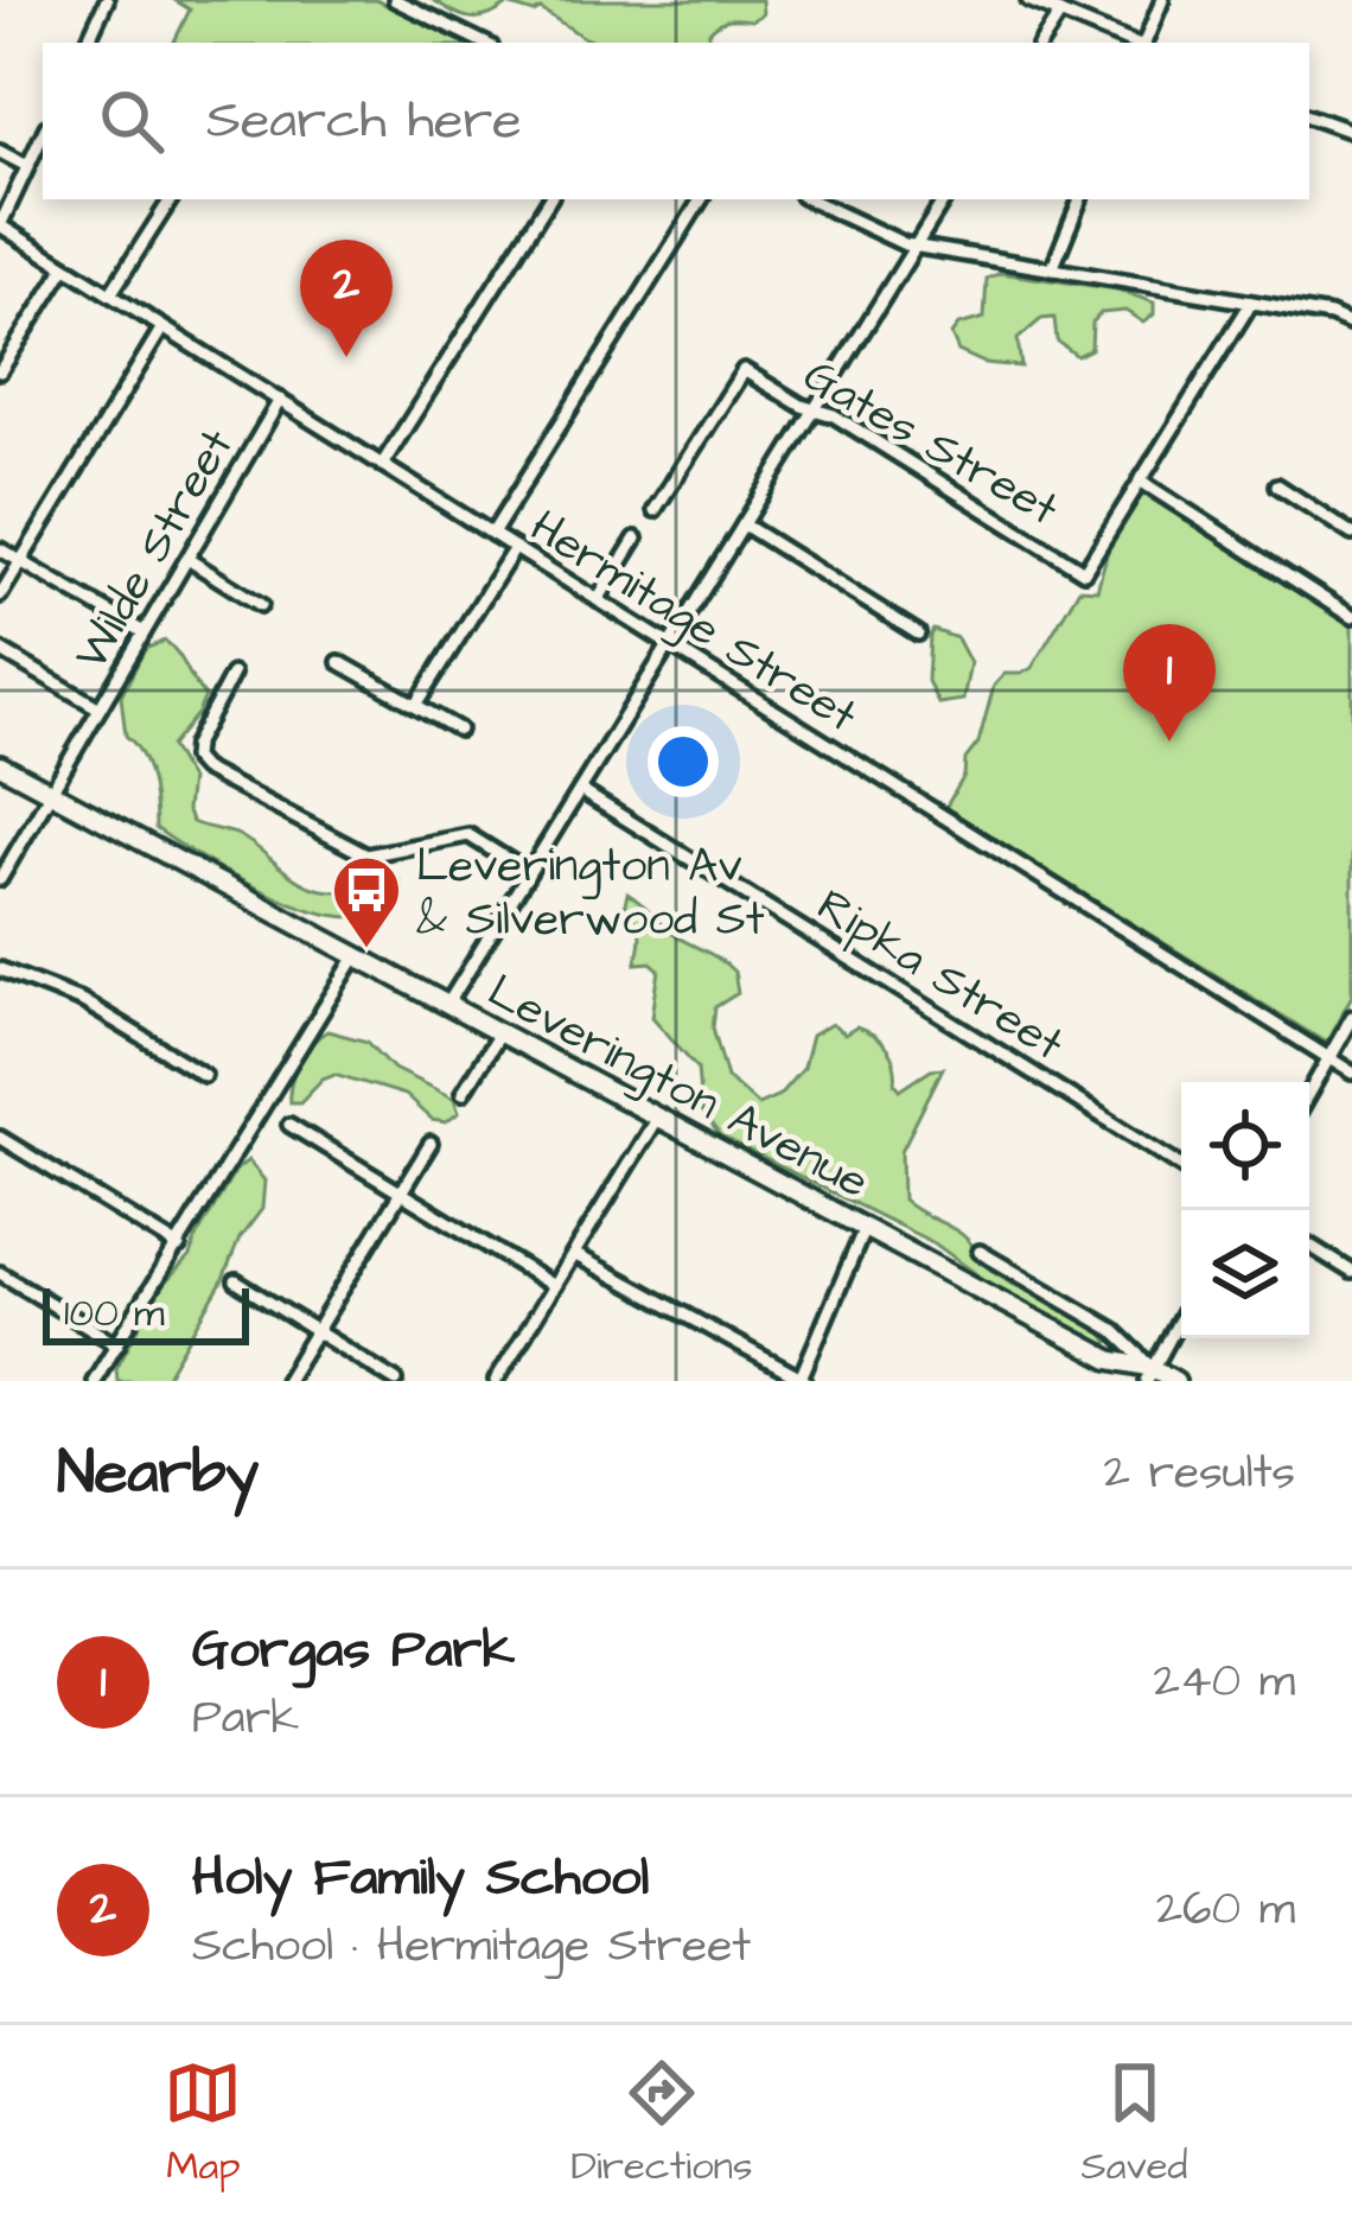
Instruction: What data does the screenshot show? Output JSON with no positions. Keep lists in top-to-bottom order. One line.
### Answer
{"streets":{"street":["Gates Street","Wilde Street","Hermitage Street","Ripka Street","Leverington Avenue"]},"crossings":[["Wilde Street","Hermitage Street"],["Wilde Street","Leverington Avenue"]],"places":{"bus stop":["Leverington Av & Silverwood St"]},"scale_bar":"100 m","page":{"search":"Search here","pins":["2","1"],"scale":"100 m","heading":["Nearby","2 results"],"list":[{"mark":"1","name":"Gorgas Park","note":"Park","value":"240 m"},{"mark":"2","name":"Holy Family School","note":"School · Hermitage Street","value":"260 m"}],"nav":["Map","Directions","Saved"]}}
